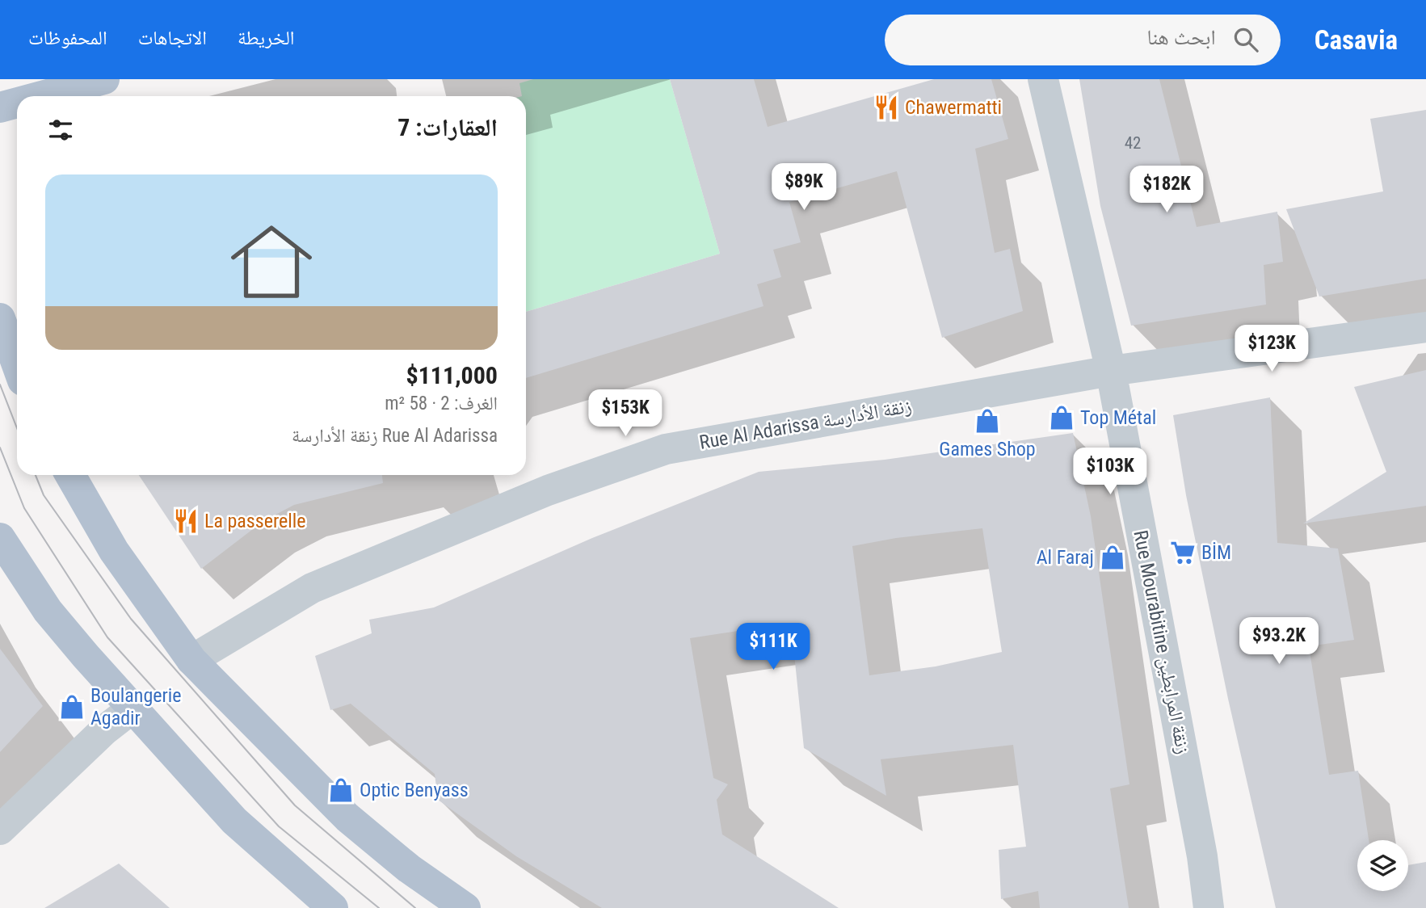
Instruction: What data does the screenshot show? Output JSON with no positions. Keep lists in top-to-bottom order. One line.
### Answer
{"streets":{"street":["Rue Al Adarissa زنقة الأدارسة","Rue Mourabitine زنقة المرابطين"]},"crossings":[["Rue Al Adarissa زنقة الأدارسة","Rue Mourabitine زنقة المرابطين"]],"places":{"restaurant":["Chawermatti","La passerelle"],"shop":["Top Métal","Games Shop","Al Faraj","Boulangerie Agadir","Optic Benyass"],"supermarket":["BİM"]},"house_numbers":["42"],"page":{"header":"Casavia","search":"ابحث هنا","nav":["الخريطة","الاتجاهات","المحفوظات"],"heading":"العقارات: 7","price":["$89K","$182K","$123K","$153K","$103K","$93.2K","$111K"],"list":[{"name":"$111,000","note":"الغرف: 2 · 58 m² · Rue Al Adarissa زنقة الأدارسة"}]}}
